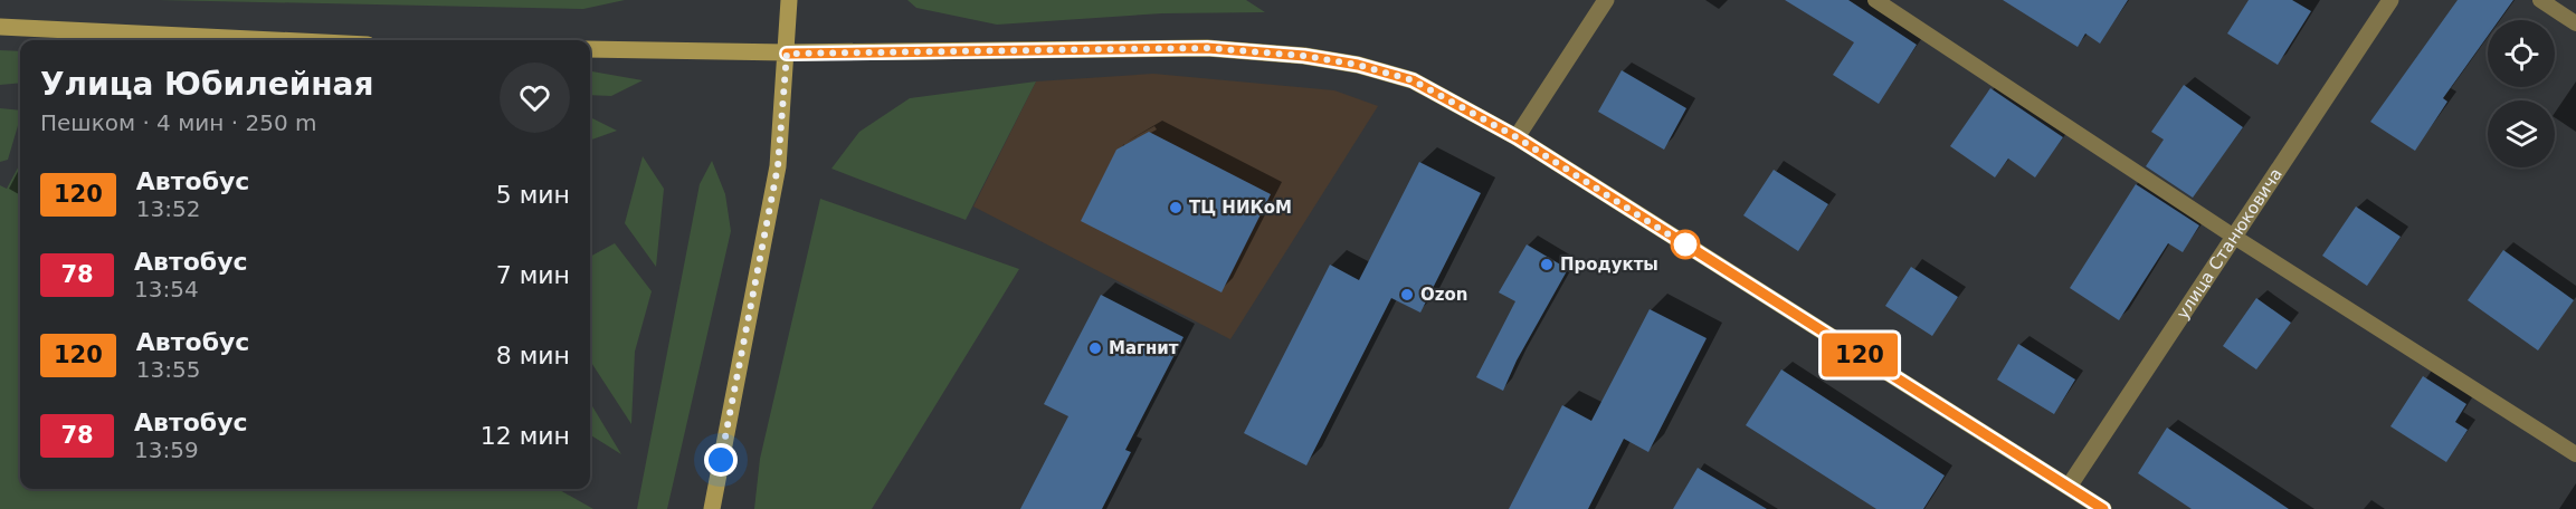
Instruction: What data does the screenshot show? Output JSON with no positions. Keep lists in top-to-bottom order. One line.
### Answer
{"streets":{"street":["улица Станюковича"]},"places":["ТЦ НИКоМ","Продукты","Ozon","Магнит"],"lines":["bus line 120"],"page":{"on_map":"120","heading":["Улица Юбилейная","Пешком · 4 мин · 250 m"],"list":[{"mark":"120","name":"Автобус","note":"13:52","value":"5 мин"},{"mark":"78","name":"Автобус","note":"13:54","value":"7 мин"},{"mark":"120","name":"Автобус","note":"13:55","value":"8 мин"},{"mark":"78","name":"Автобус","note":"13:59","value":"12 мин"}]}}
